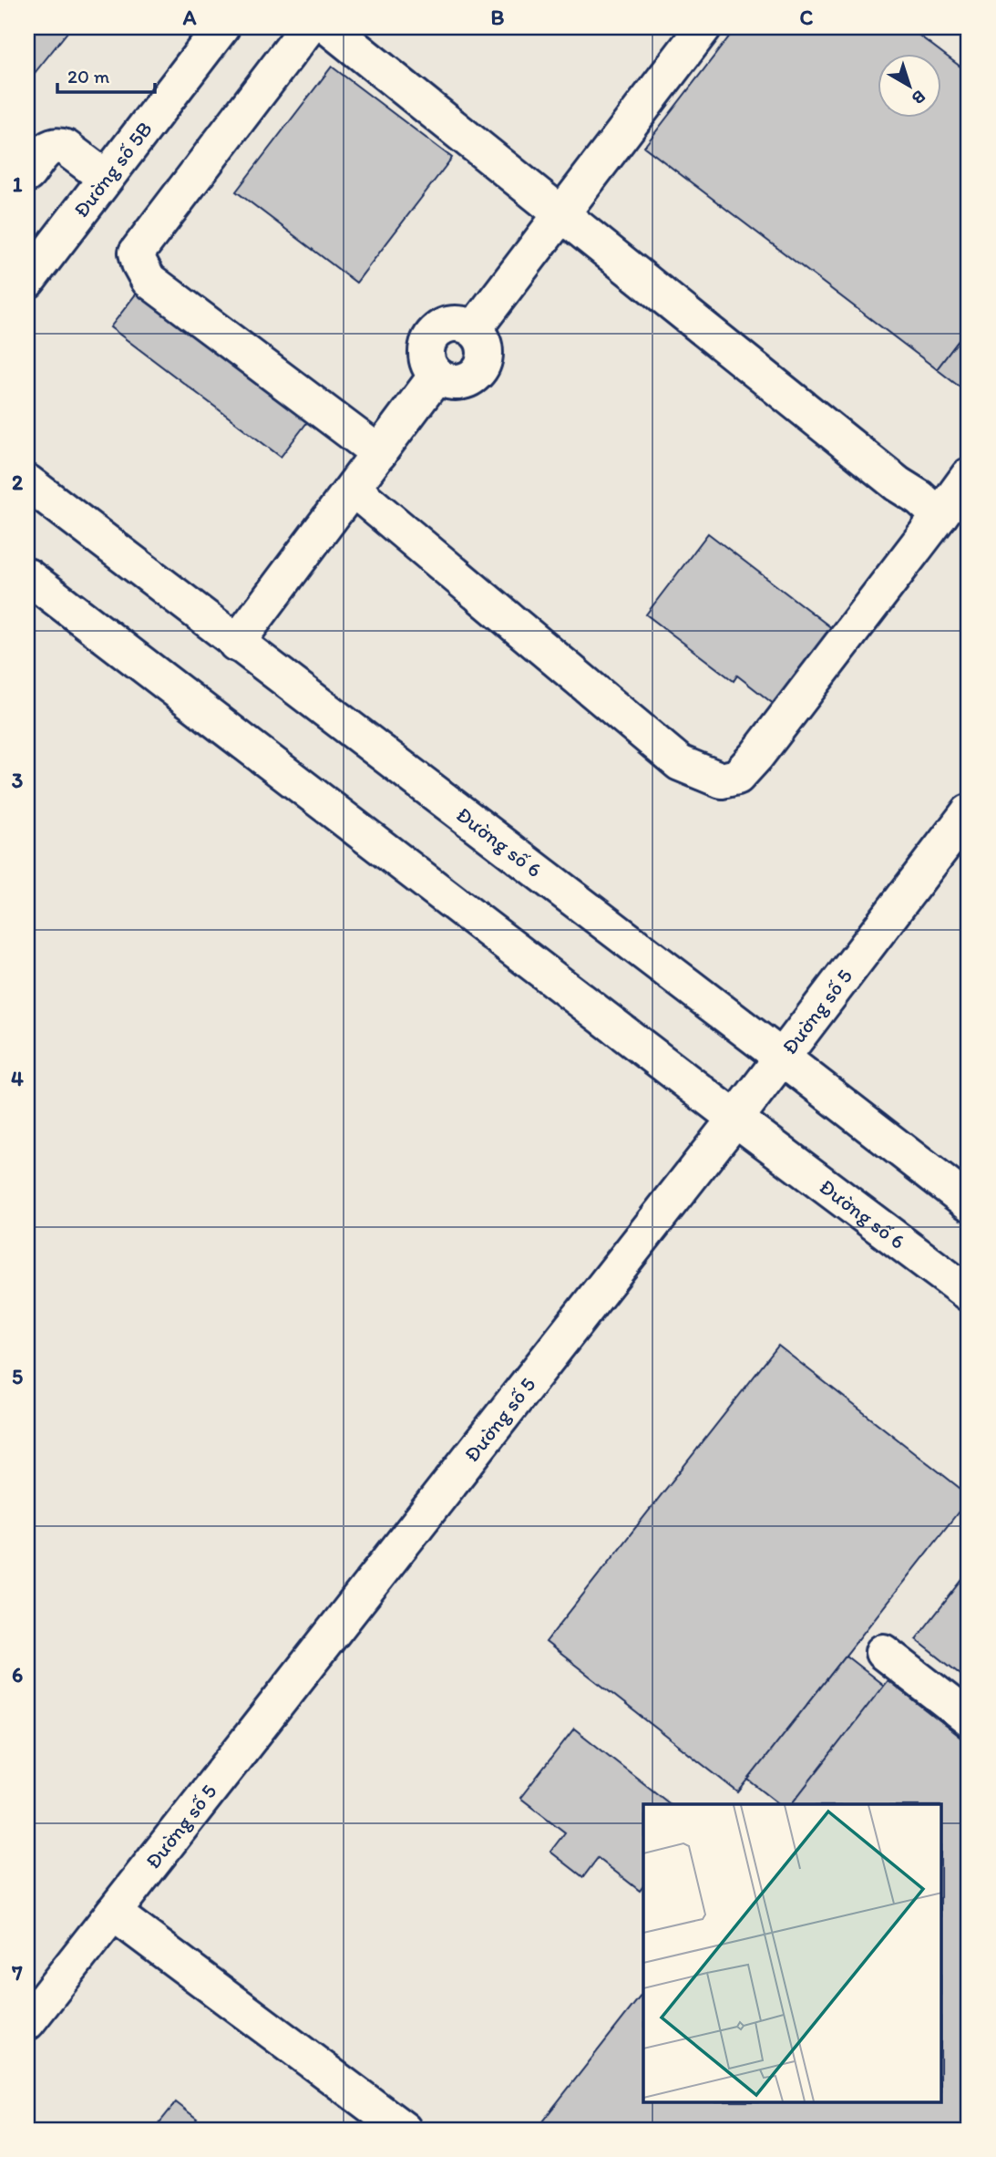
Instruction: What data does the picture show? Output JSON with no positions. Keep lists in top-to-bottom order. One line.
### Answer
{"streets":{"street":["Đường số 5B","Đường số 6","Đường số 5"]},"crossings":[["Đường số 6","Đường số 5"]],"scale_bar":"20 m","north":"bottom right","grid":{"columns":["A","B","C"],"rows":["1","2","3","4","5","6","7"]}}
